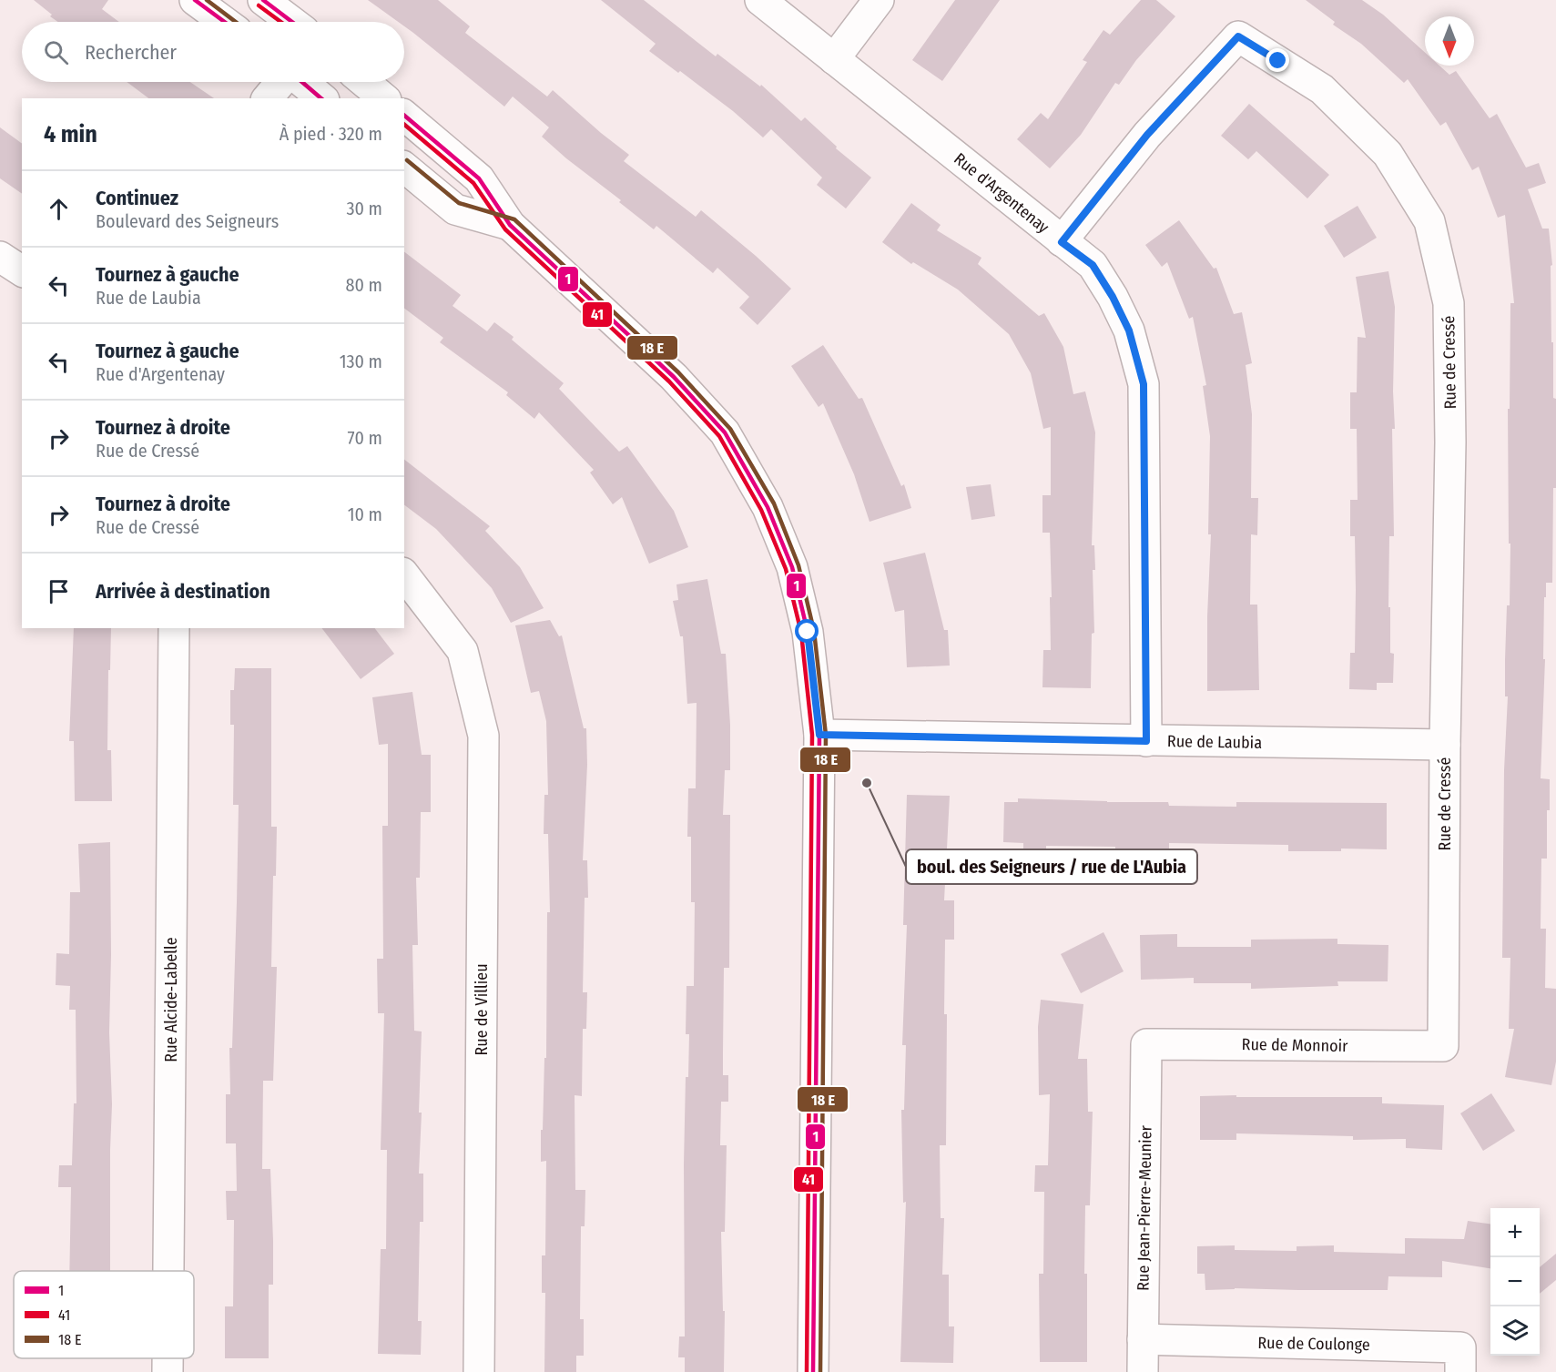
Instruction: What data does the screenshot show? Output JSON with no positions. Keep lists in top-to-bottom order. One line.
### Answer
{"streets":{"street":["Rue d'Argentenay","Rue de Cressé","Rue de Laubia","Rue Alcide-Labelle","Rue de Villieu","Rue de Monnoir","Rue Jean-Pierre-Meunier","Rue de Coulonge"]},"crossings":[["Rue d'Argentenay","Rue de Cressé"],["Rue d'Argentenay","Rue de Laubia"],["Rue de Cressé","Rue de Laubia"],["Rue de Cressé","Rue de Monnoir"],["Rue de Monnoir","Rue Jean-Pierre-Meunier"],["Rue Jean-Pierre-Meunier","Rue de Coulonge"]],"places":["boul. des Seigneurs / rue de L'Aubia"],"lines":["transit line 1","transit line 41"],"legend":["1","41","18 E"],"north":"bottom","page":{"search":"Rechercher","heading":["4 min","À pied · 320 m"],"list":[["Continuez","Boulevard des Seigneurs","30 m"],["Tournez à gauche","Rue de Laubia","80 m"],["Tournez à gauche","Rue d'Argentenay","130 m"],["Tournez à droite","Rue de Cressé","70 m"],["Tournez à droite","Rue de Cressé","10 m"],"Arrivée à destination"],"map_buttons":["+","−"]}}
